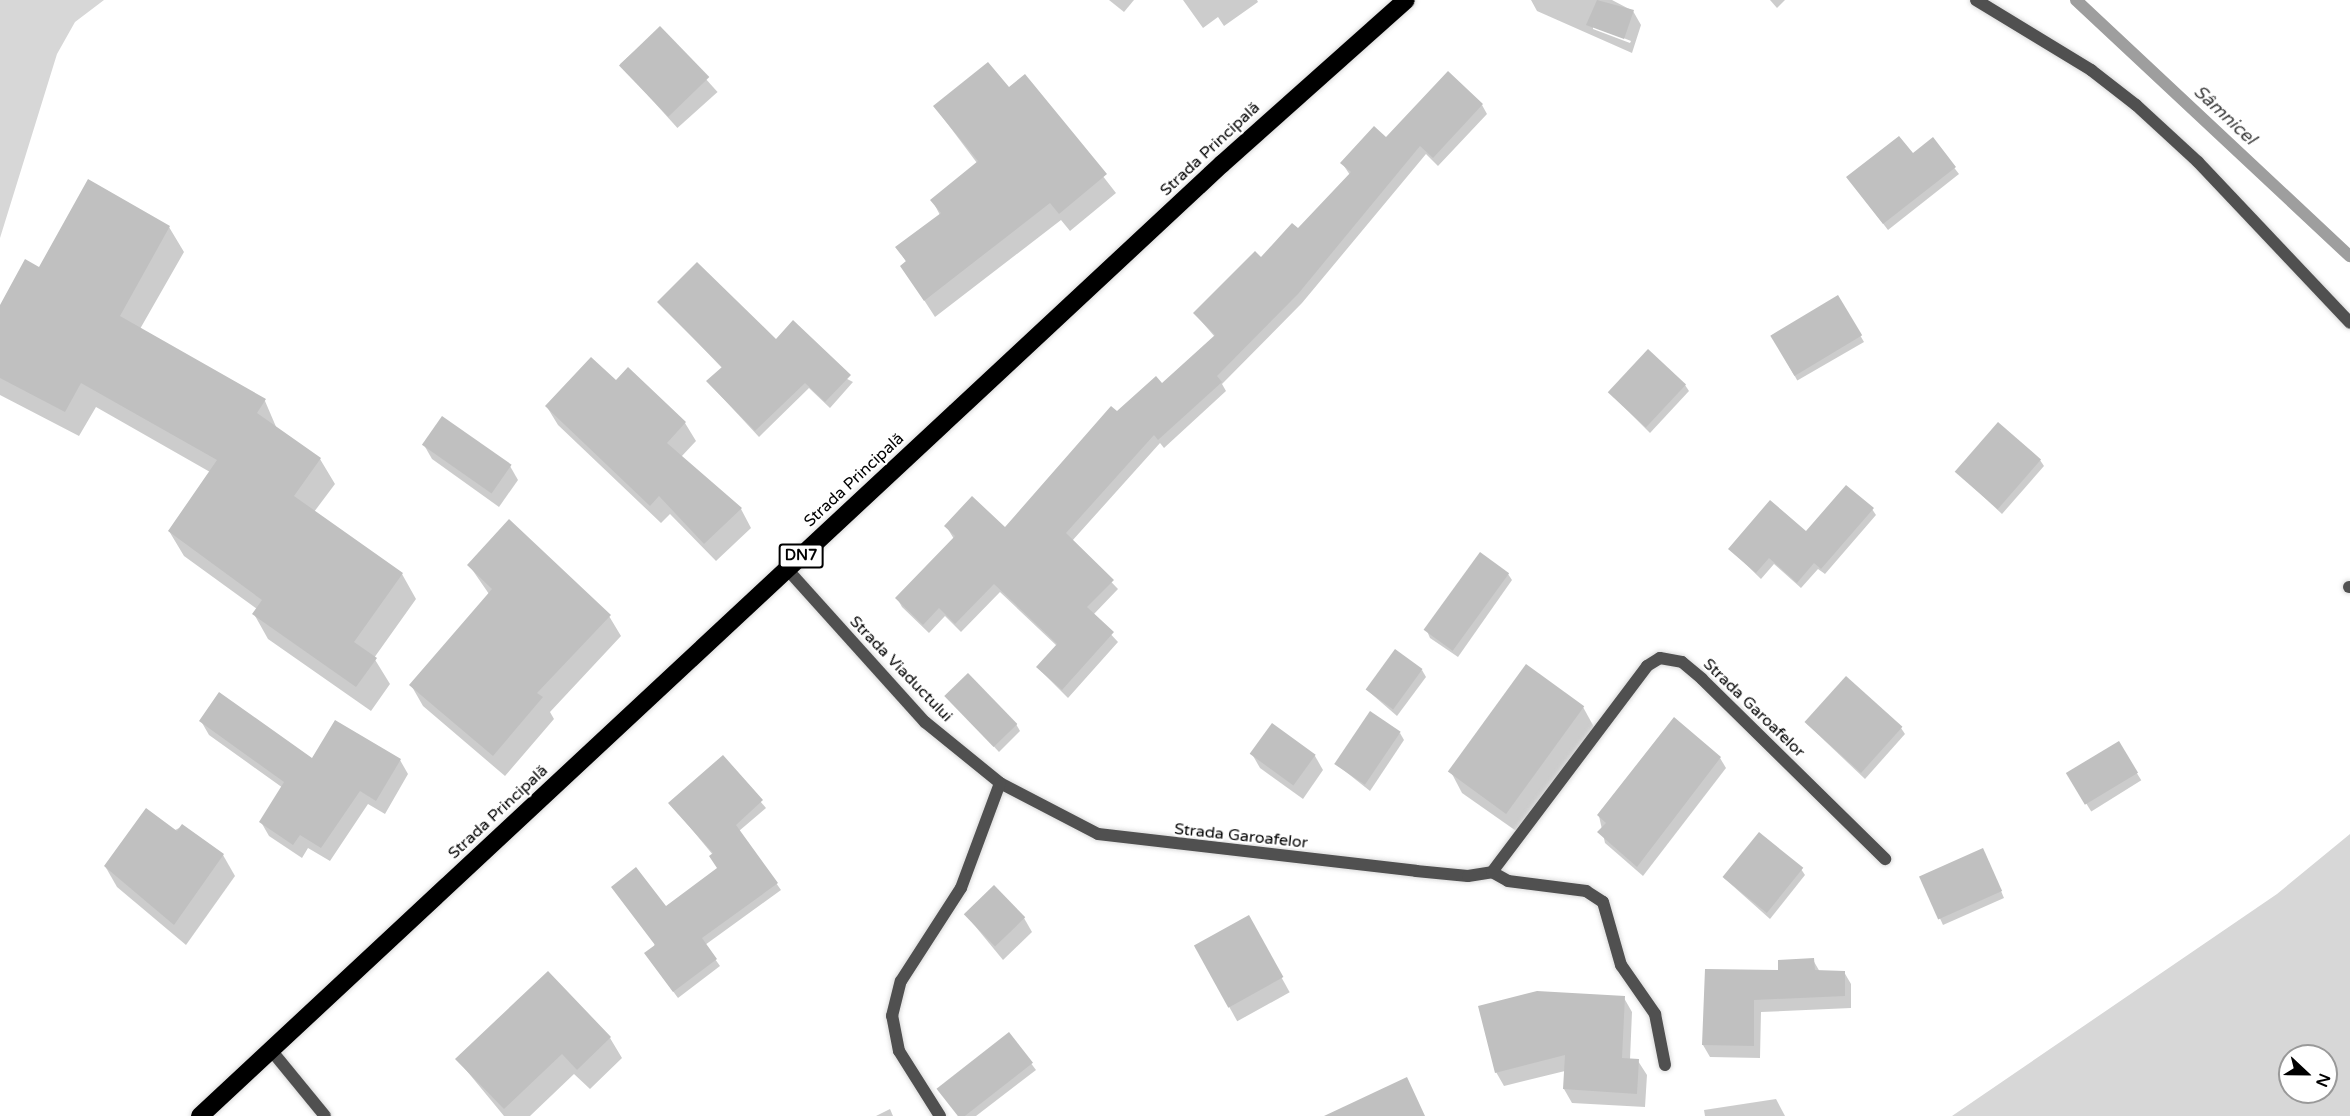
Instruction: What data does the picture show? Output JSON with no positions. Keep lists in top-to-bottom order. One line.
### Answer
{"streets":{"highway":["Strada Principală","DN7"],"street":["Strada Viaductului","Strada Garoafelor"]},"crossings":[["Strada Principală","Strada Viaductului"],["Strada Viaductului","Strada Garoafelor"]],"water":["Sâmnicel"],"north":"right"}
